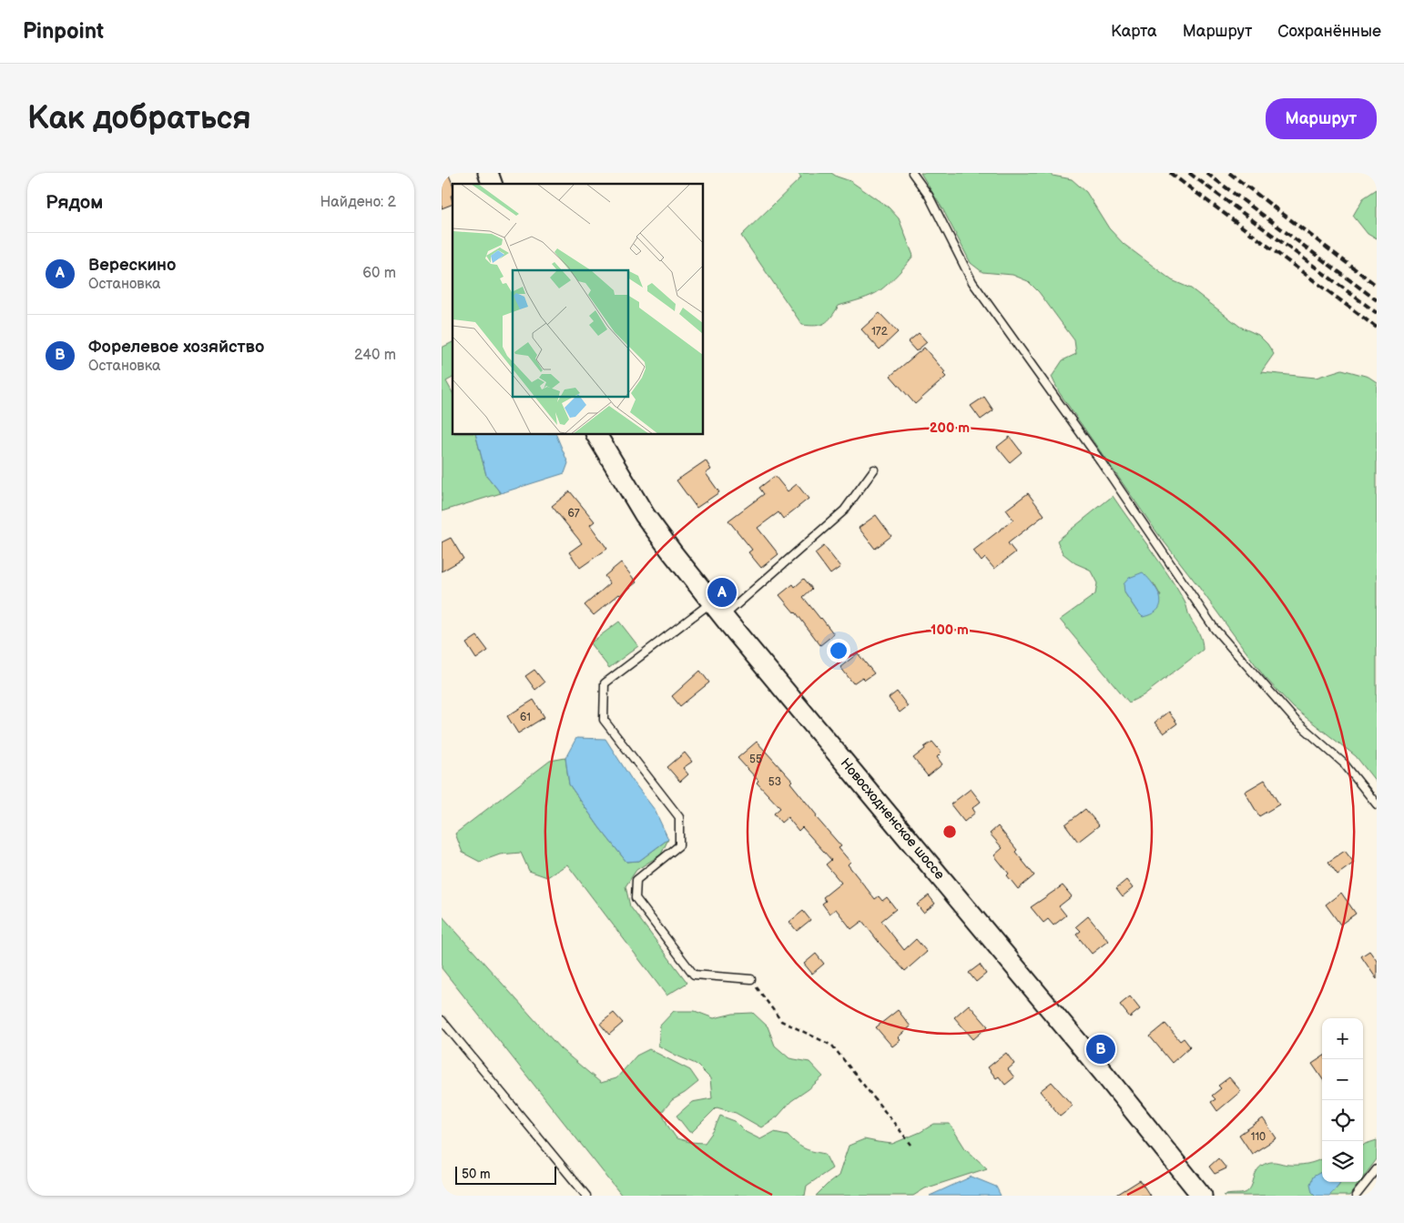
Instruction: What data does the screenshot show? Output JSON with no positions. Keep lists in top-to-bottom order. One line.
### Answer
{"streets":{"main road":["Новосходненское шоссе"]},"house_numbers":["172","67","61","55","53","110"],"scale_bar":"50 m","page":{"header":"Pinpoint","nav":["Карта","Маршрут","Сохранённые"],"buttons":"Маршрут","title":"Как добраться","heading":["Рядом","Найдено: 2"],"list":[{"mark":"A","name":"Верескино","note":"Остановка","value":"60 m"},{"mark":"B","name":"Форелевое хозяйство","note":"Остановка","value":"240 m"}],"pins":["A","B"],"map_buttons":["+","−"],"scale":"50 m"},"rings":["200 m","100 m"]}
